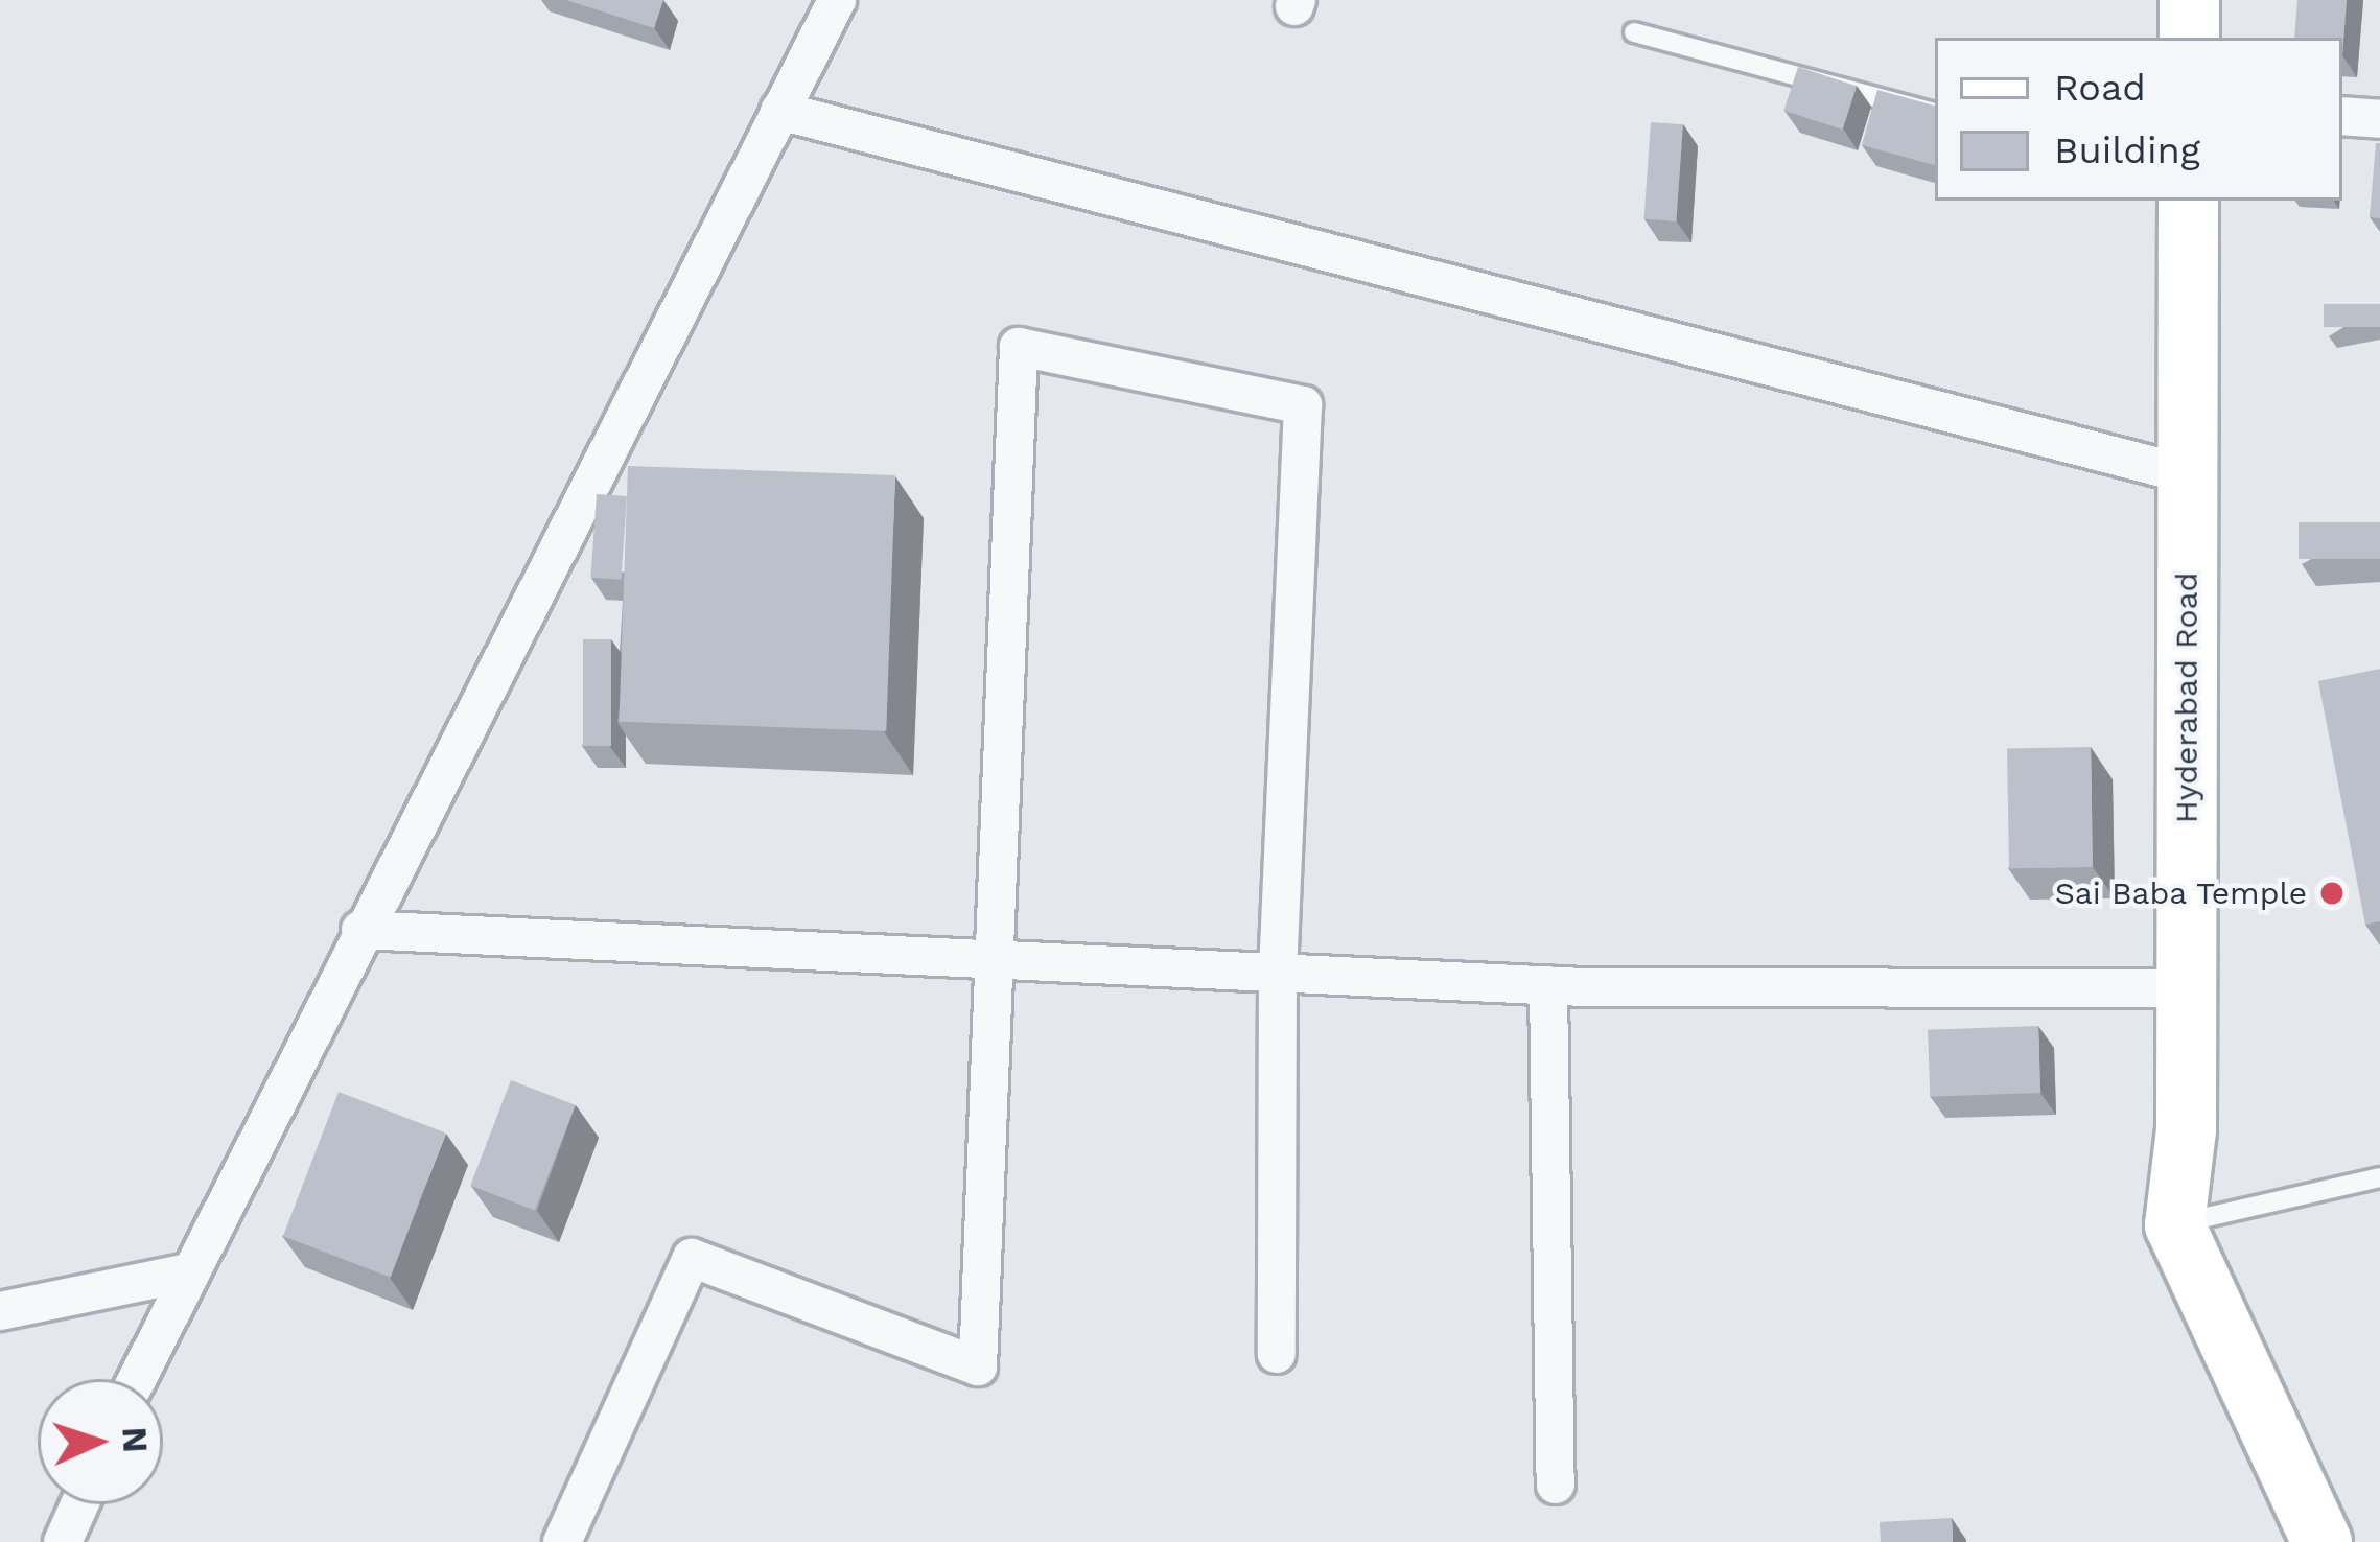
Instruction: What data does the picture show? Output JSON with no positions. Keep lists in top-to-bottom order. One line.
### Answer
{"streets":{"main road":["Hyderabad Road"]},"places":["Sai Baba Temple"],"legend":["Road","Building"],"north":"right"}
